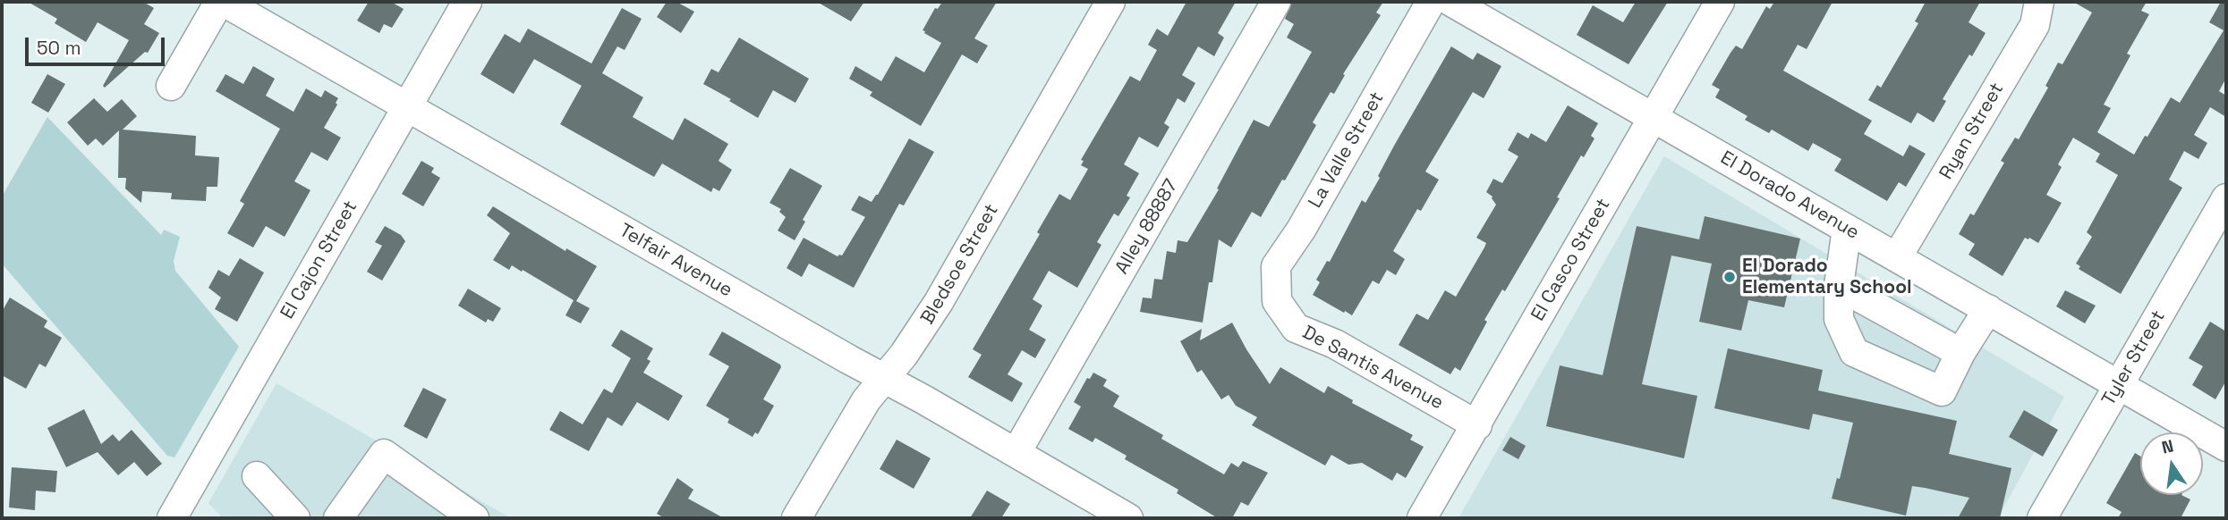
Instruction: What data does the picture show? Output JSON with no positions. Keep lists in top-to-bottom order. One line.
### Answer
{"streets":{"street":["Ryan Street","La Valle Street","El Dorado Avenue","Alley 88887","El Cajon Street","El Casco Street","Telfair Avenue","Bledsoe Street","Tyler Street","De Santis Avenue"]},"crossings":[["Ryan Street","El Dorado Avenue"],["La Valle Street","De Santis Avenue"],["El Dorado Avenue","El Casco Street"],["El Dorado Avenue","Tyler Street"],["Alley 88887","Telfair Avenue"],["El Cajon Street","Telfair Avenue"],["El Casco Street","De Santis Avenue"],["Telfair Avenue","Bledsoe Street"]],"places":["El Dorado Elementary School"],"scale_bar":"50 m","north":"top"}
